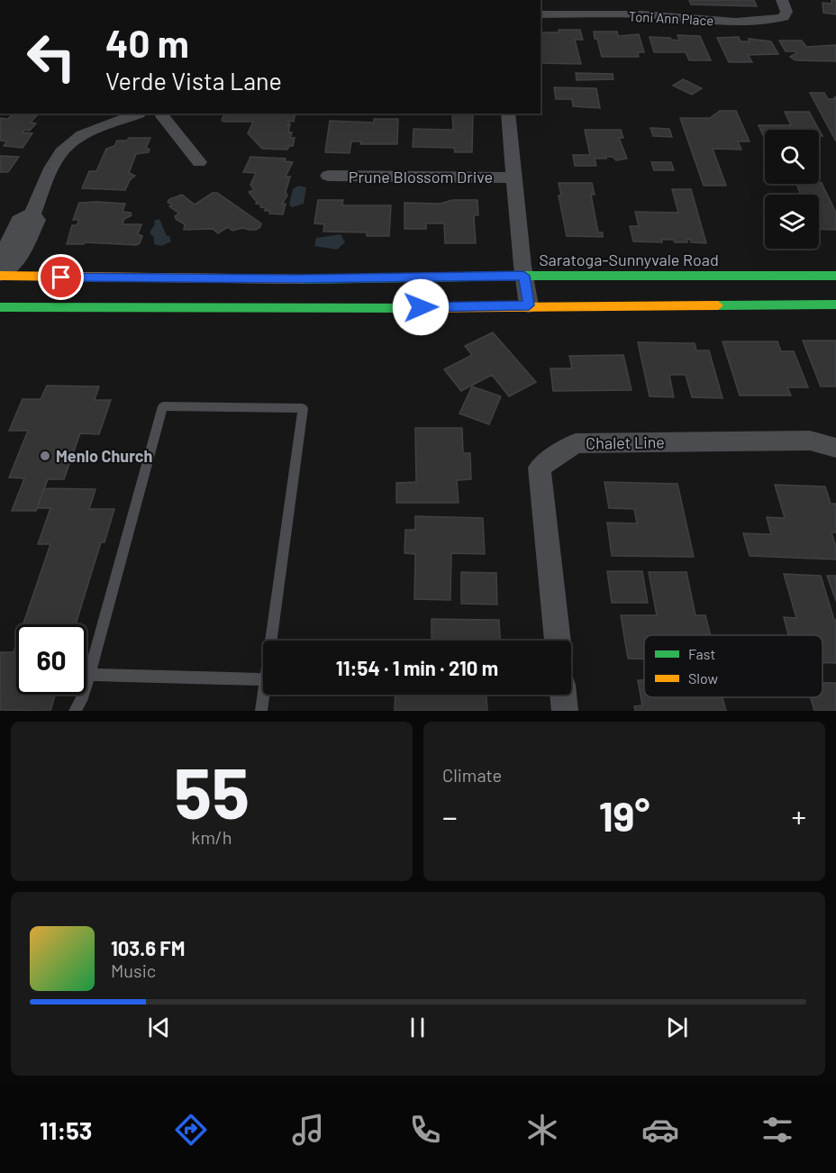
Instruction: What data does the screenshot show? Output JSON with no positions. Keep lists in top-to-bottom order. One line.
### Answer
{"streets":{"main road":["Saratoga-Sunnyvale Road"],"street":["Toni Ann Place","Prune Blossom Drive","Chalet Line"]},"places":["Menlo Church"],"legend":["Fast","Slow"],"page":{"turn":["40 m","Verde Vista Lane"],"limit":"60","trip":"11:54 · 1 min · 210 m","tile":[["55","km/h"],"Climate"],"heat":["−","19°","+"],"song":["103.6 FM","Music"],"tabs":"11:53"}}
